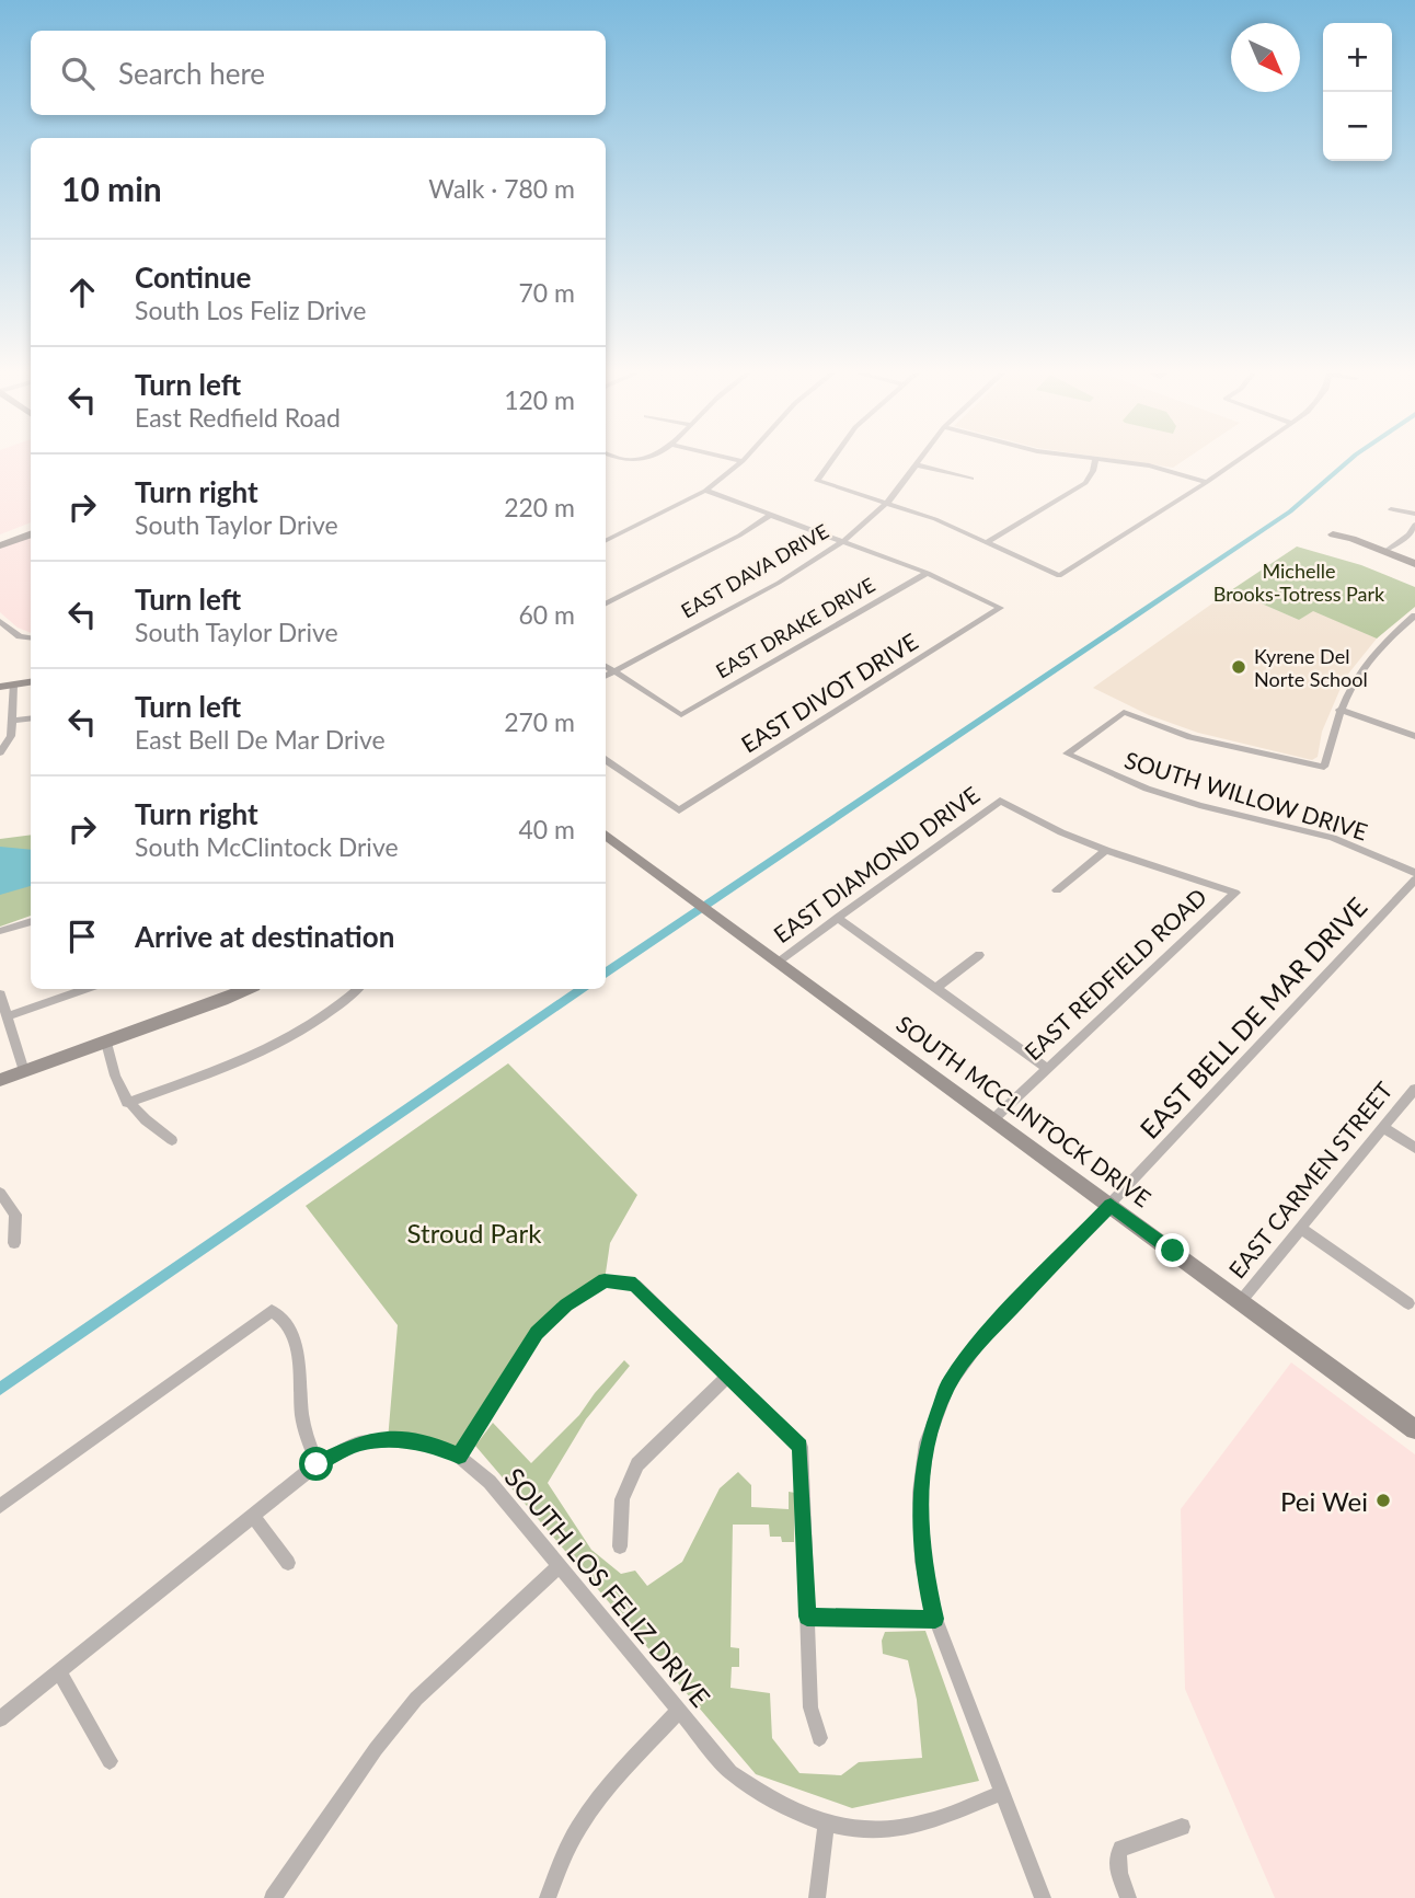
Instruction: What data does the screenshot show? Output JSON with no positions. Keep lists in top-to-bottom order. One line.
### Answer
{"streets":{"main road":["SOUTH MCCLINTOCK DRIVE"],"street":["EAST DAVA DRIVE","EAST DRAKE DRIVE","EAST DIVOT DRIVE","SOUTH WILLOW DRIVE","EAST DIAMOND DRIVE","EAST REDFIELD ROAD","EAST BELL DE MAR DRIVE","EAST CARMEN STREET","SOUTH LOS FELIZ DRIVE"]},"crossings":[["EAST DAVA DRIVE","EAST DRAKE DRIVE"],["EAST DRAKE DRIVE","EAST DIVOT DRIVE"],["EAST DIAMOND DRIVE","EAST REDFIELD ROAD"],["EAST DIAMOND DRIVE","SOUTH MCCLINTOCK DRIVE"],["EAST REDFIELD ROAD","SOUTH MCCLINTOCK DRIVE"],["EAST BELL DE MAR DRIVE","SOUTH MCCLINTOCK DRIVE"],["EAST BELL DE MAR DRIVE","SOUTH LOS FELIZ DRIVE"],["SOUTH MCCLINTOCK DRIVE","EAST CARMEN STREET"]],"parks":["Michelle Brooks-Totress Park","Stroud Park"],"places":["Kyrene Del Norte School","Pei Wei"],"north":"bottom right","page":{"map_buttons":["+","−"],"search":"Search here","heading":["10 min","Walk · 780 m"],"list":[["Continue","South Los Feliz Drive","70 m"],["Turn left","East Redfield Road","120 m"],["Turn right","South Taylor Drive","220 m"],["Turn left","South Taylor Drive","60 m"],["Turn left","East Bell De Mar Drive","270 m"],["Turn right","South McClintock Drive","40 m"],"Arrive at destination"]}}
